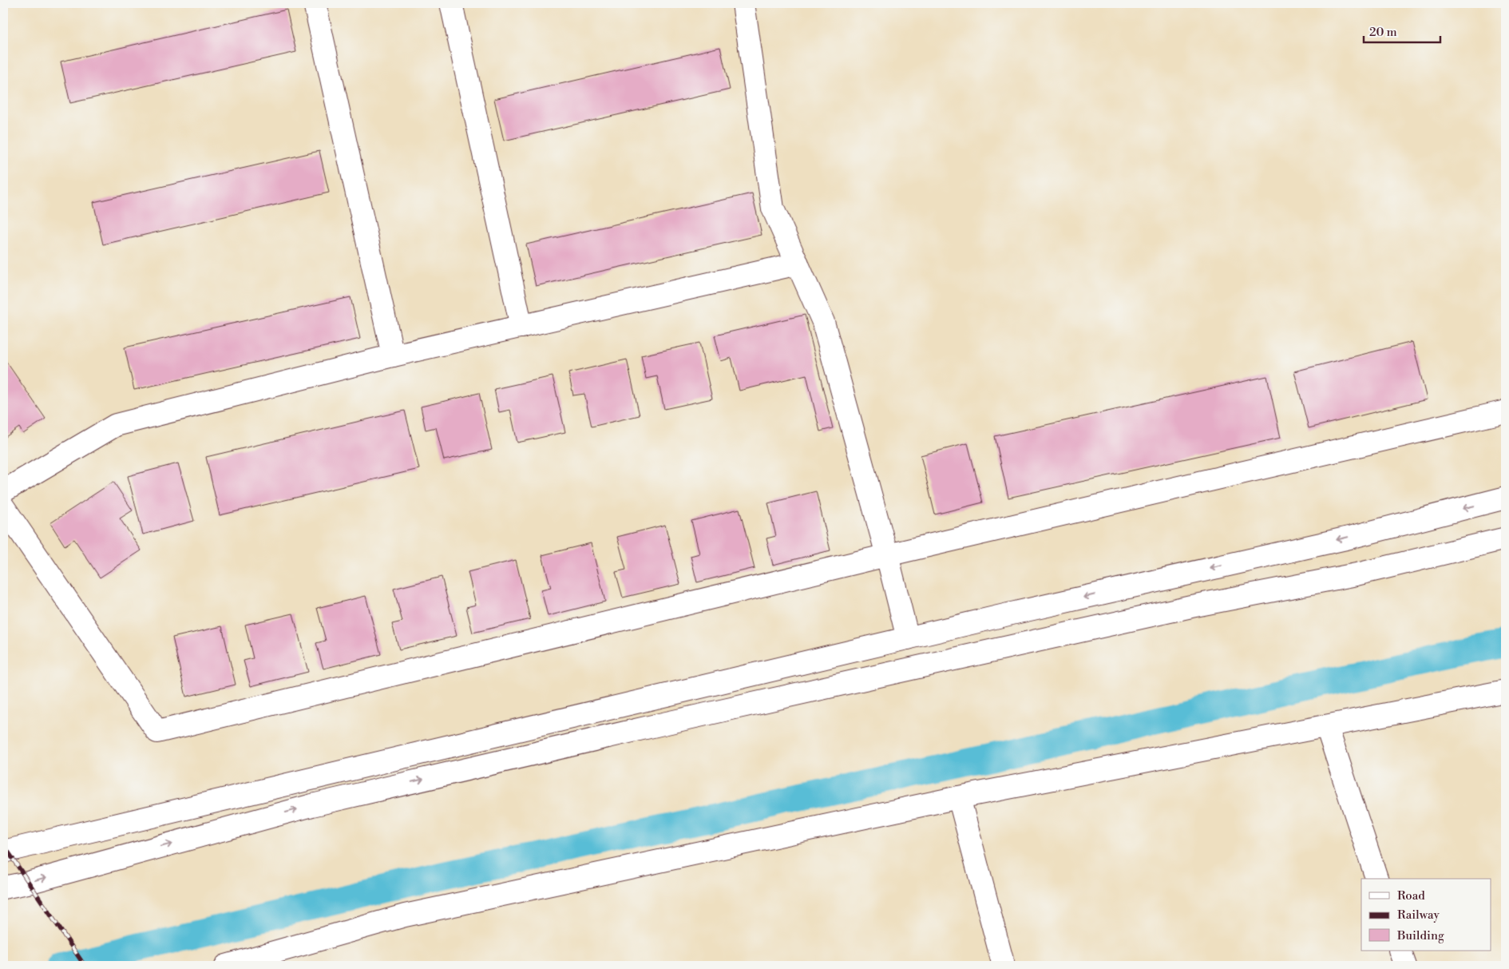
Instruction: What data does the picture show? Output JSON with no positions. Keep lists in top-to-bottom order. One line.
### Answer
{"legend":["Road","Railway","Building"],"scale_bar":"20 m"}
